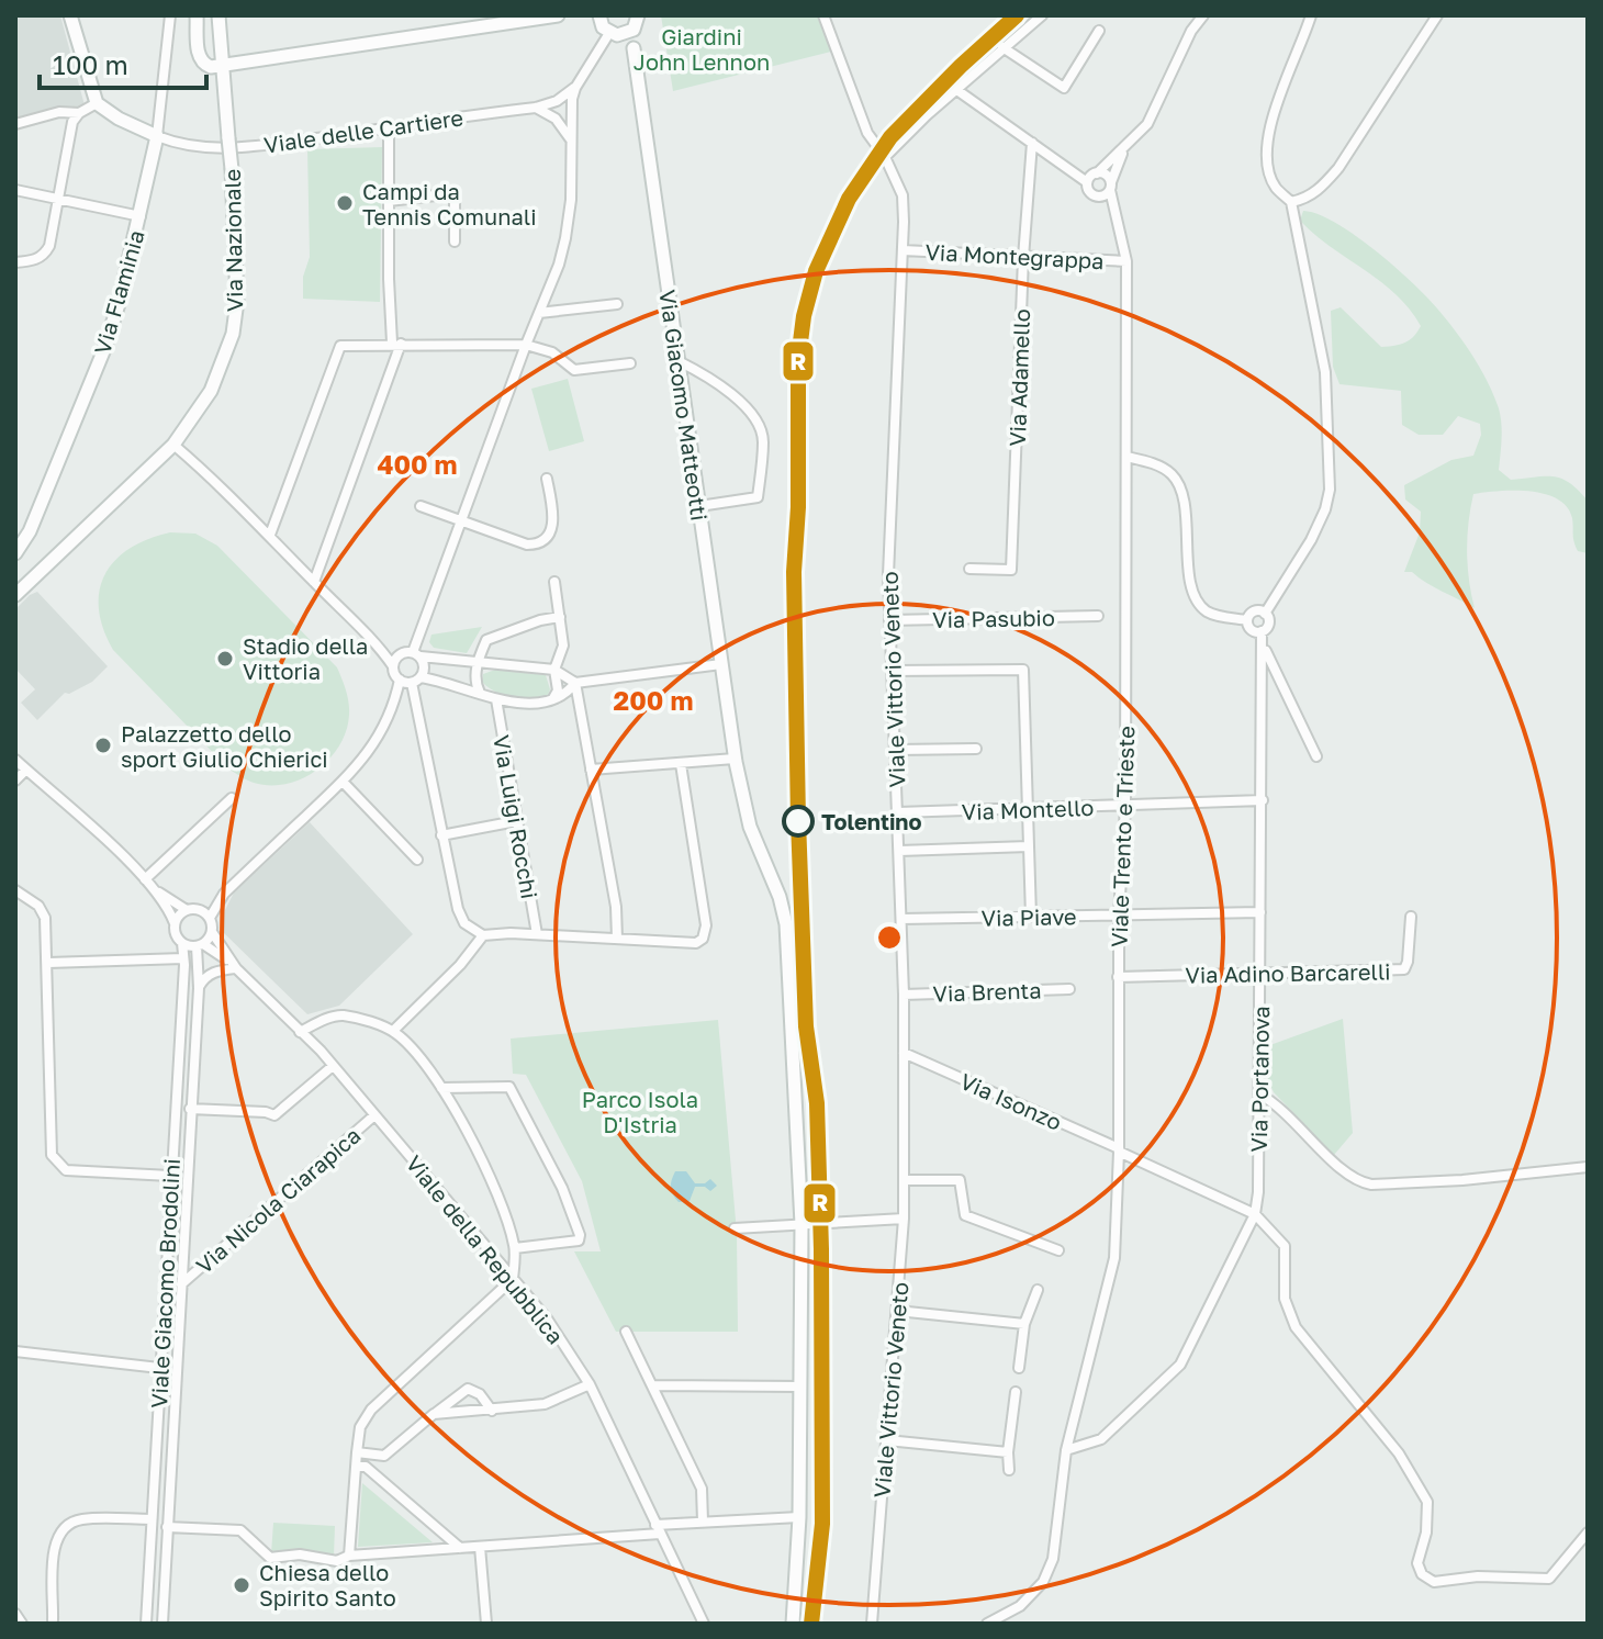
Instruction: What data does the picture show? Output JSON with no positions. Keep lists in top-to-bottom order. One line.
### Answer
{"streets":{"street":["Viale delle Cartiere","Via Nazionale","Via Montegrappa","Via Flaminia","Via Adamello","Via Giacomo Matteotti","Via Pasubio","Viale Vittorio Veneto","Via Montello","Via Luigi Rocchi","Viale Trento e Trieste","Via Piave","Via Adino Barcarelli","Via Brenta","Via Portanova","Via Isonzo","Via Nicola Ciarapica","Viale della Repubblica","Viale Giacomo Brodolini"]},"crossings":[["Viale delle Cartiere","Via Flaminia"],["Via Montegrappa","Via Adamello"],["Via Montegrappa","Viale Vittorio Veneto"],["Via Montegrappa","Viale Trento e Trieste"],["Via Pasubio","Viale Vittorio Veneto"],["Viale Vittorio Veneto","Via Montello"],["Viale Vittorio Veneto","Via Piave"],["Viale Vittorio Veneto","Via Brenta"],["Viale Vittorio Veneto","Via Isonzo"],["Via Montello","Viale Trento e Trieste"],["Via Montello","Via Portanova"],["Viale Trento e Trieste","Via Piave"],["Viale Trento e Trieste","Via Adino Barcarelli"],["Viale Trento e Trieste","Via Portanova"],["Viale Trento e Trieste","Via Isonzo"],["Via Piave","Via Portanova"],["Via Adino Barcarelli","Via Portanova"],["Via Portanova","Via Isonzo"],["Via Nicola Ciarapica","Viale della Repubblica"],["Via Nicola Ciarapica","Viale Giacomo Brodolini"],["Viale della Repubblica","Viale Giacomo Brodolini"]],"parks":["Giardini John Lennon","Parco Isola D'Istria"],"places":["Campi da Tennis Comunali","Stadio della Vittoria","Palazzetto dello sport Giulio Chierici","Tolentino","Chiesa dello Spirito Santo"],"lines":["transit line R"],"scale_bar":"100 m","rings":["400 m","200 m"]}
